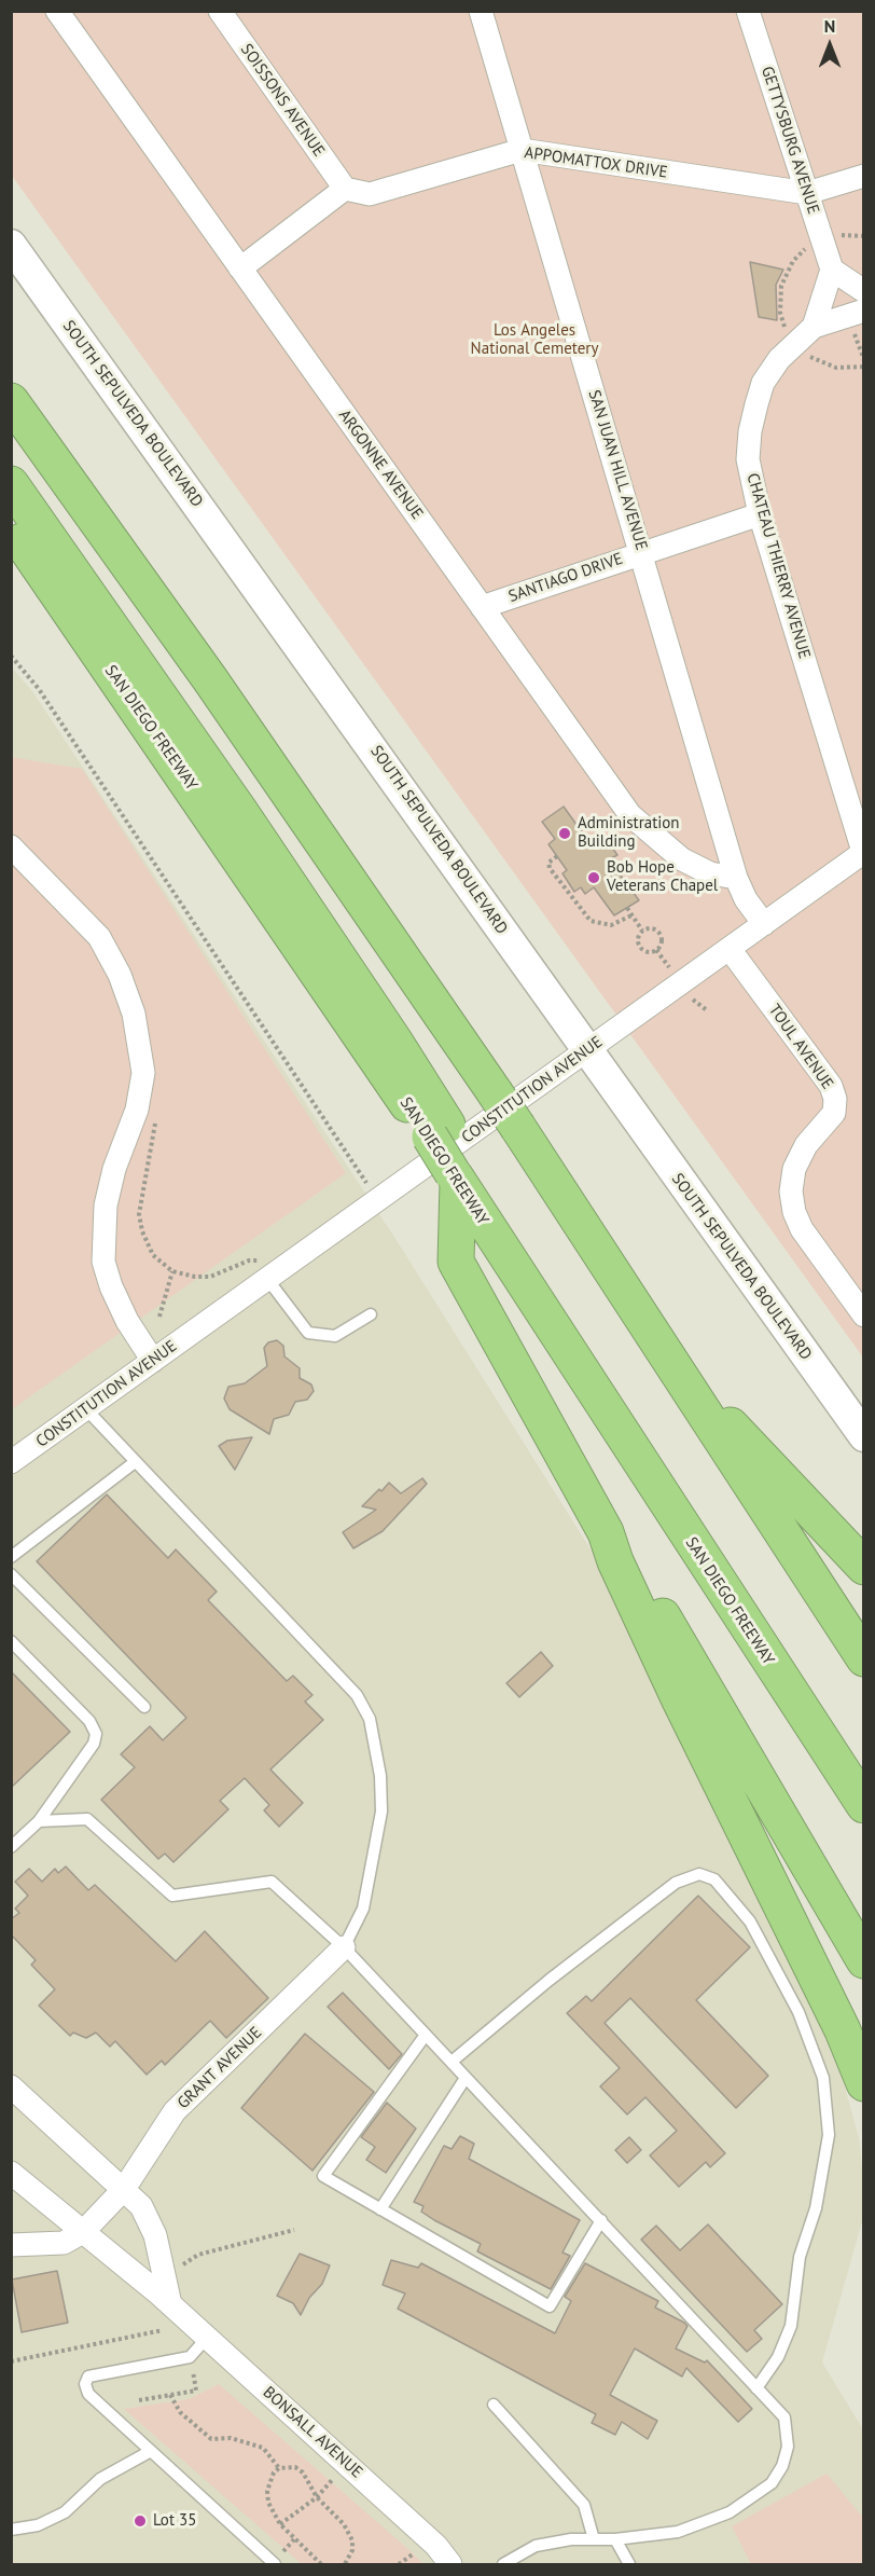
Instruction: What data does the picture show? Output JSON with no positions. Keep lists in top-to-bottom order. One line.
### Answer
{"streets":{"highway":["SAN DIEGO FREEWAY"],"main road":["SOUTH SEPULVEDA BOULEVARD"],"street":["SOISSONS AVENUE","GETTYSBURG AVENUE","APPOMATTOX DRIVE","ARGONNE AVENUE","SAN JUAN HILL AVENUE","CHATEAU THIERRY AVENUE","SANTIAGO DRIVE","TOUL AVENUE","CONSTITUTION AVENUE","GRANT AVENUE","BONSALL AVENUE"]},"crossings":[["SOISSONS AVENUE","APPOMATTOX DRIVE"],["GETTYSBURG AVENUE","APPOMATTOX DRIVE"],["APPOMATTOX DRIVE","SAN JUAN HILL AVENUE"],["SOUTH SEPULVEDA BOULEVARD","CONSTITUTION AVENUE"],["ARGONNE AVENUE","SAN JUAN HILL AVENUE"],["ARGONNE AVENUE","SANTIAGO DRIVE"],["SAN JUAN HILL AVENUE","SANTIAGO DRIVE"],["SAN JUAN HILL AVENUE","CONSTITUTION AVENUE"],["CHATEAU THIERRY AVENUE","SANTIAGO DRIVE"],["CHATEAU THIERRY AVENUE","CONSTITUTION AVENUE"],["TOUL AVENUE","CONSTITUTION AVENUE"],["GRANT AVENUE","BONSALL AVENUE"]],"parks":["Los Angeles National Cemetery"],"places":["Administration Building","Bob Hope Veterans Chapel","Lot 35"],"north":"top"}
